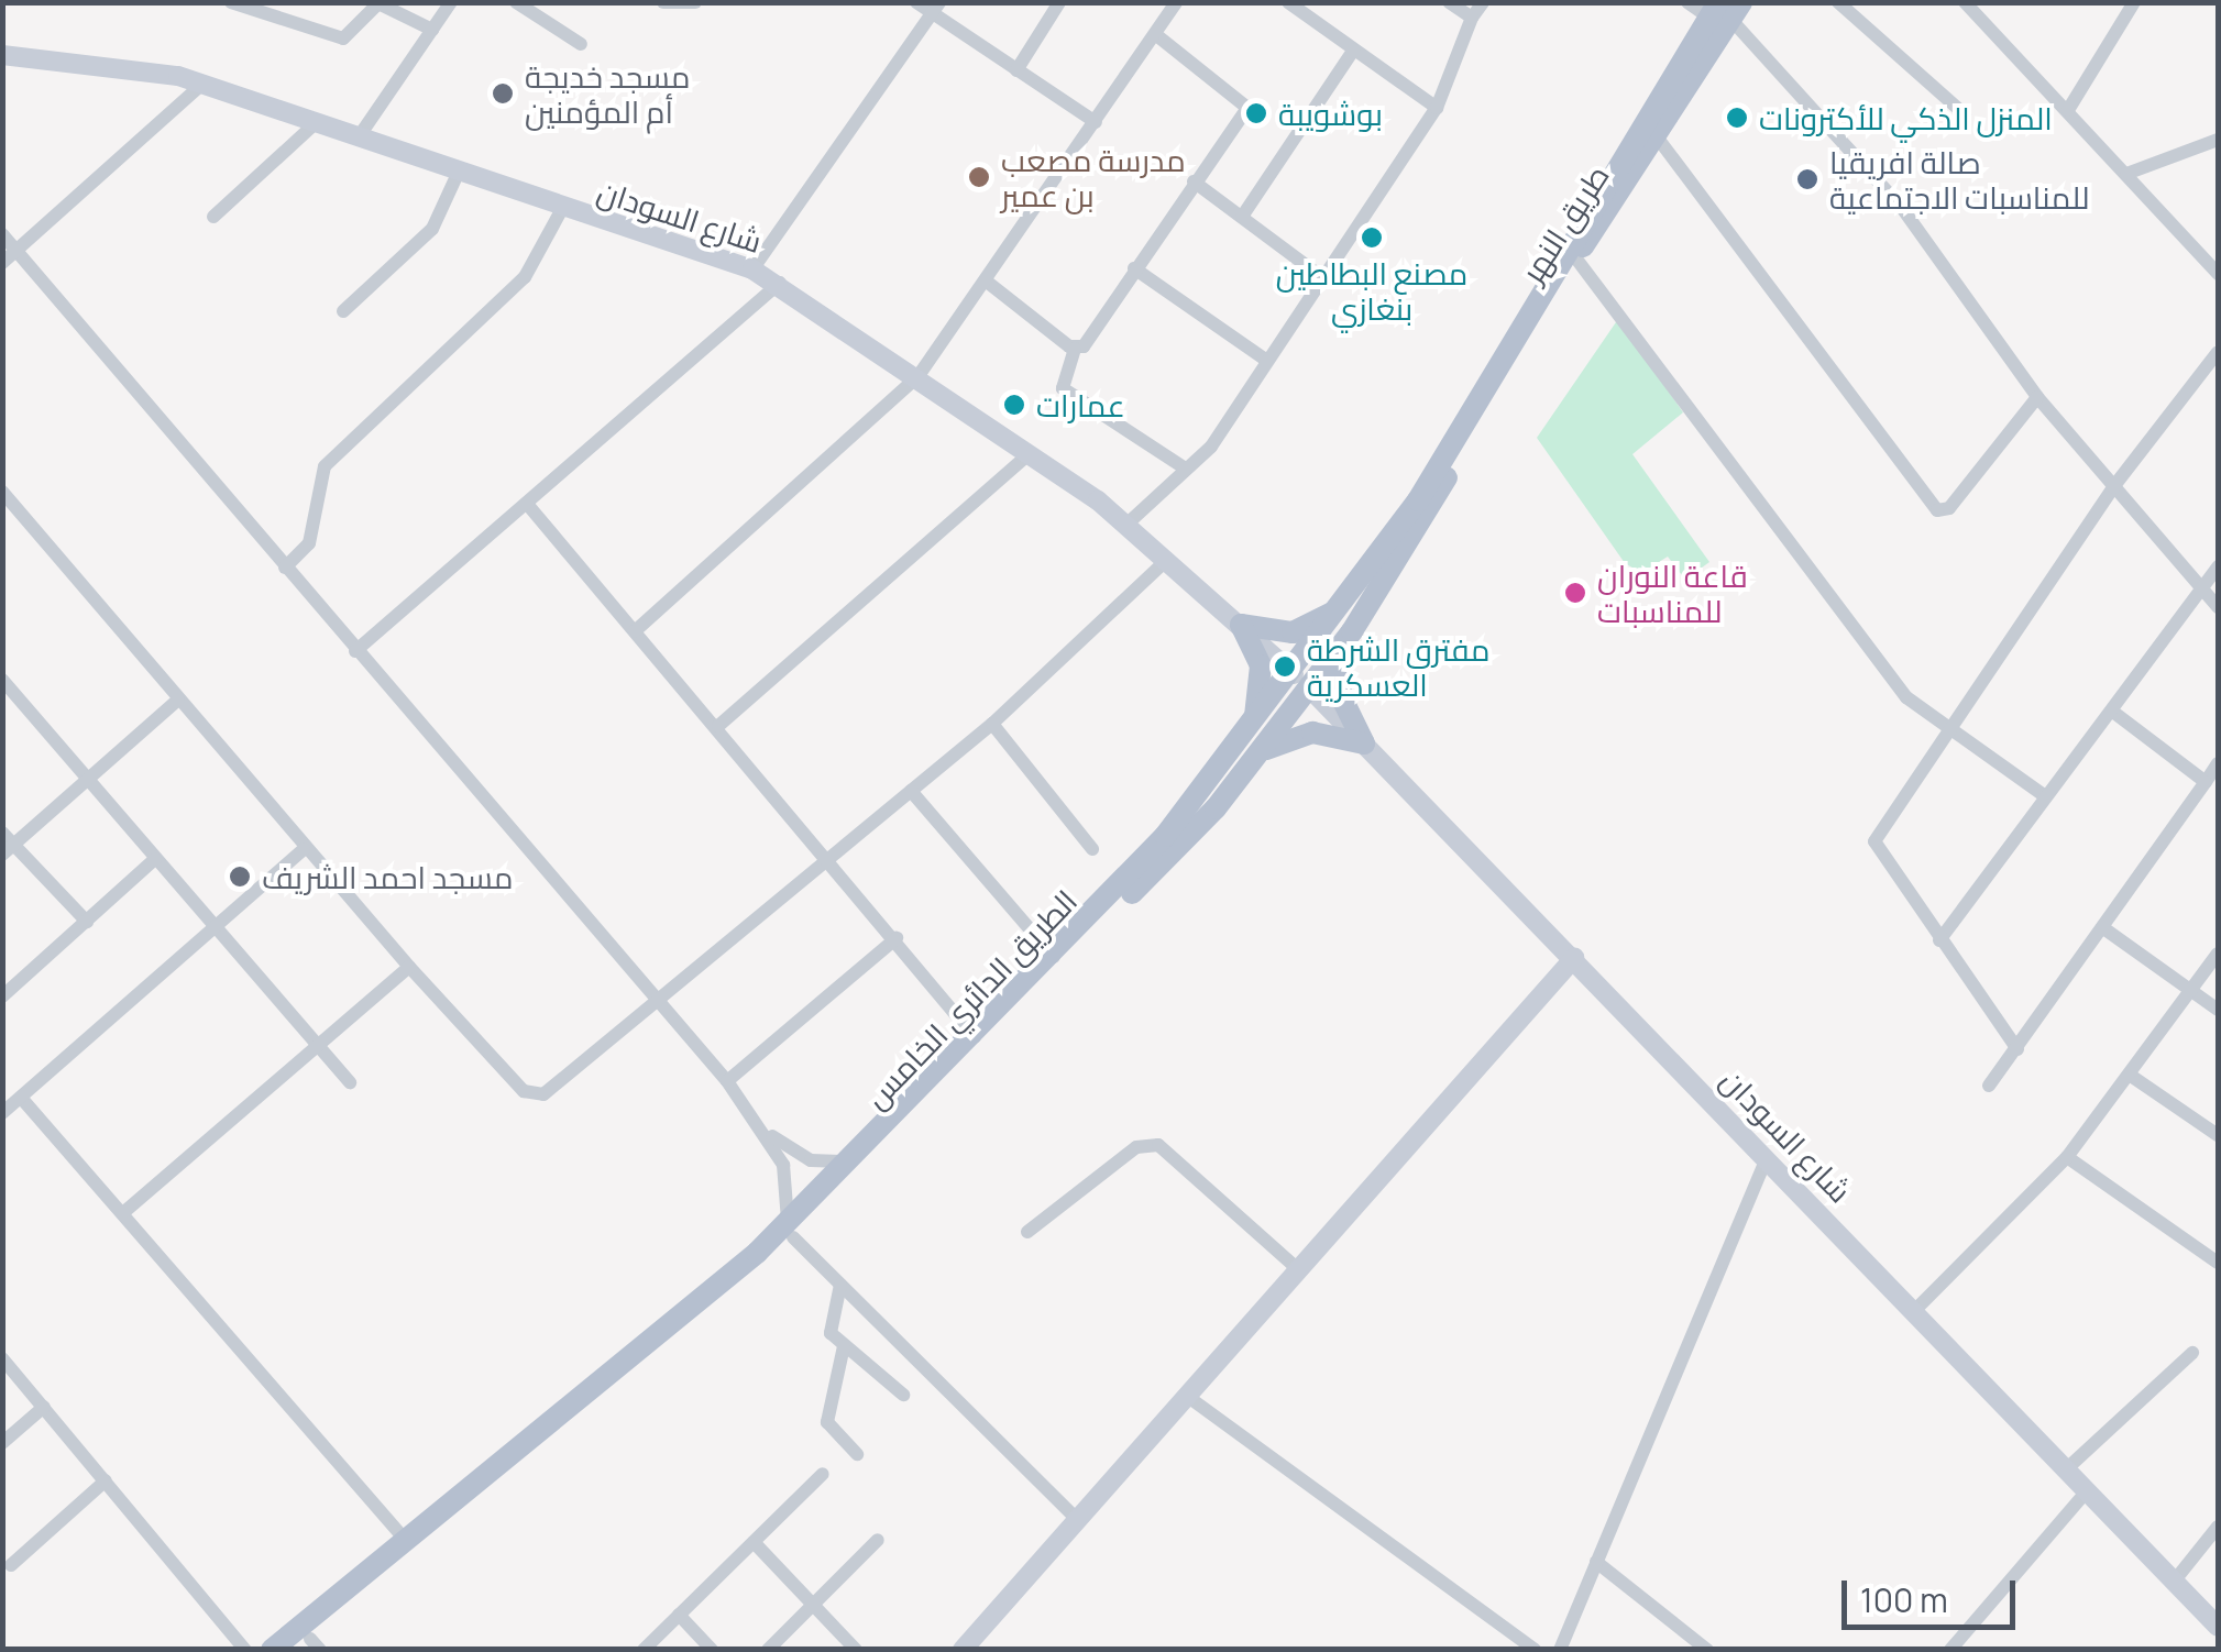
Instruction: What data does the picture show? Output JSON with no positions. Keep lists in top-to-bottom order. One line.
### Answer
{"streets":{"main road":["شارع السودان","طريق النهر","الطريق الدائري الخامس"]},"crossings":[["شارع السودان","الطريق الدائري الخامس"],["طريق النهر","الطريق الدائري الخامس"]],"places":["مسجد خديجة أم المؤمنين","بوشويبة","المنزل الذكي للأكترونات","مدرسة مصعب بن عمير","صالة افريقيا للمناسبات الاجتماعية","مصنع البطاطين بنغازي","عمارات","قاعة النوران للمناسبات","مفترق الشرطة العسكرية","مسجد احمد الشريف"],"scale_bar":"100 m"}
